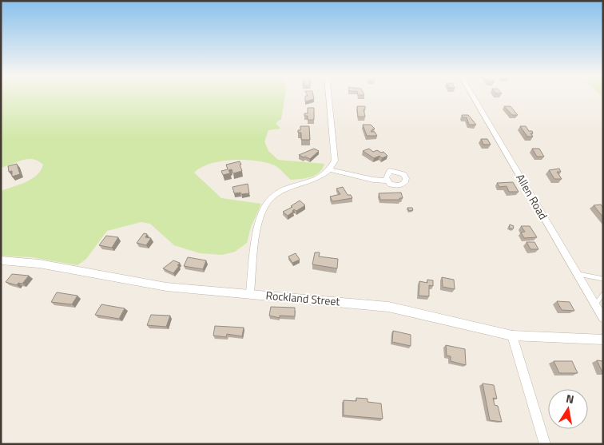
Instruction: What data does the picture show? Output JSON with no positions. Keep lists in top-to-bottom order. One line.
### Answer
{"streets":{"street":["Allen Road","Rockland Street"]},"north":"top"}
